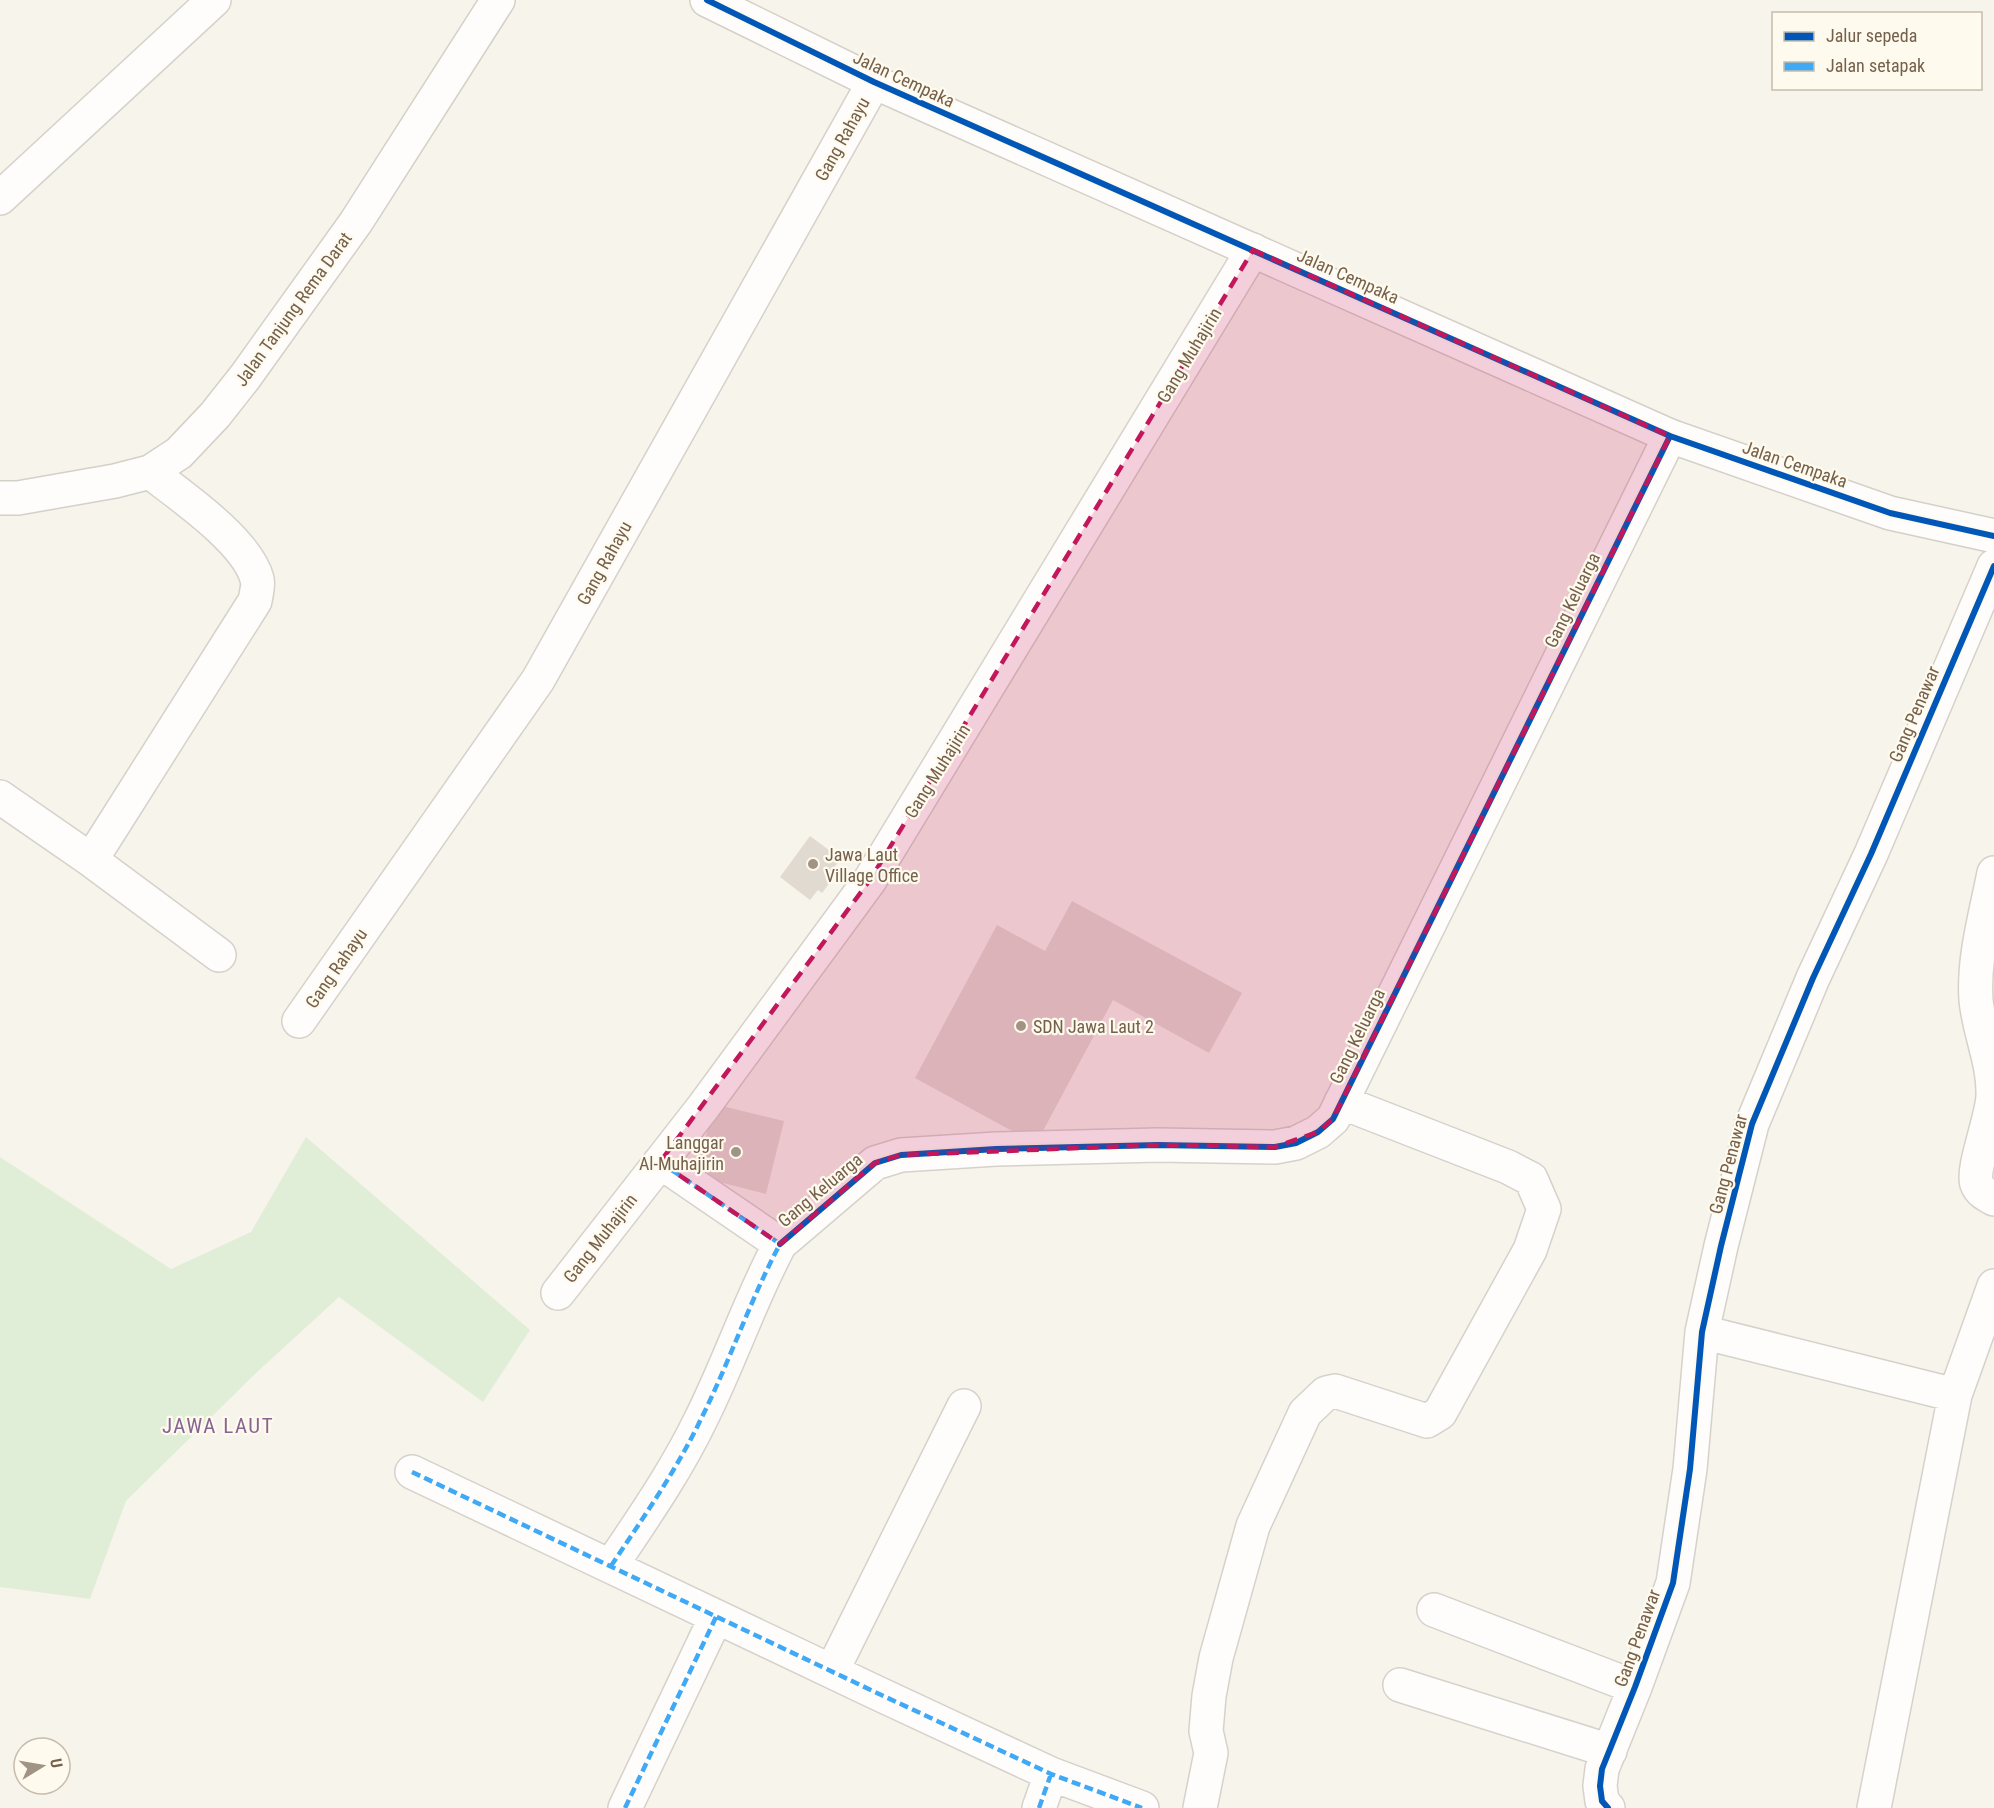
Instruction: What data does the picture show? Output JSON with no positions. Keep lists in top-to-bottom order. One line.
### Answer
{"streets":{"street":["Jalan Cempaka","Gang Rahayu","Jalan Tanjung Rema Darat","Gang Muhajirin","Gang Keluarga","Gang Penawar"]},"crossings":[["Jalan Cempaka","Gang Rahayu"],["Jalan Cempaka","Gang Muhajirin"],["Jalan Cempaka","Gang Keluarga"]],"districts":["JAWA LAUT"],"places":["Jawa Laut Village Office","SDN Jawa Laut 2","Langgar Al-Muhajirin"],"legend":["Jalur sepeda","Jalan setapak"],"north":"right"}
